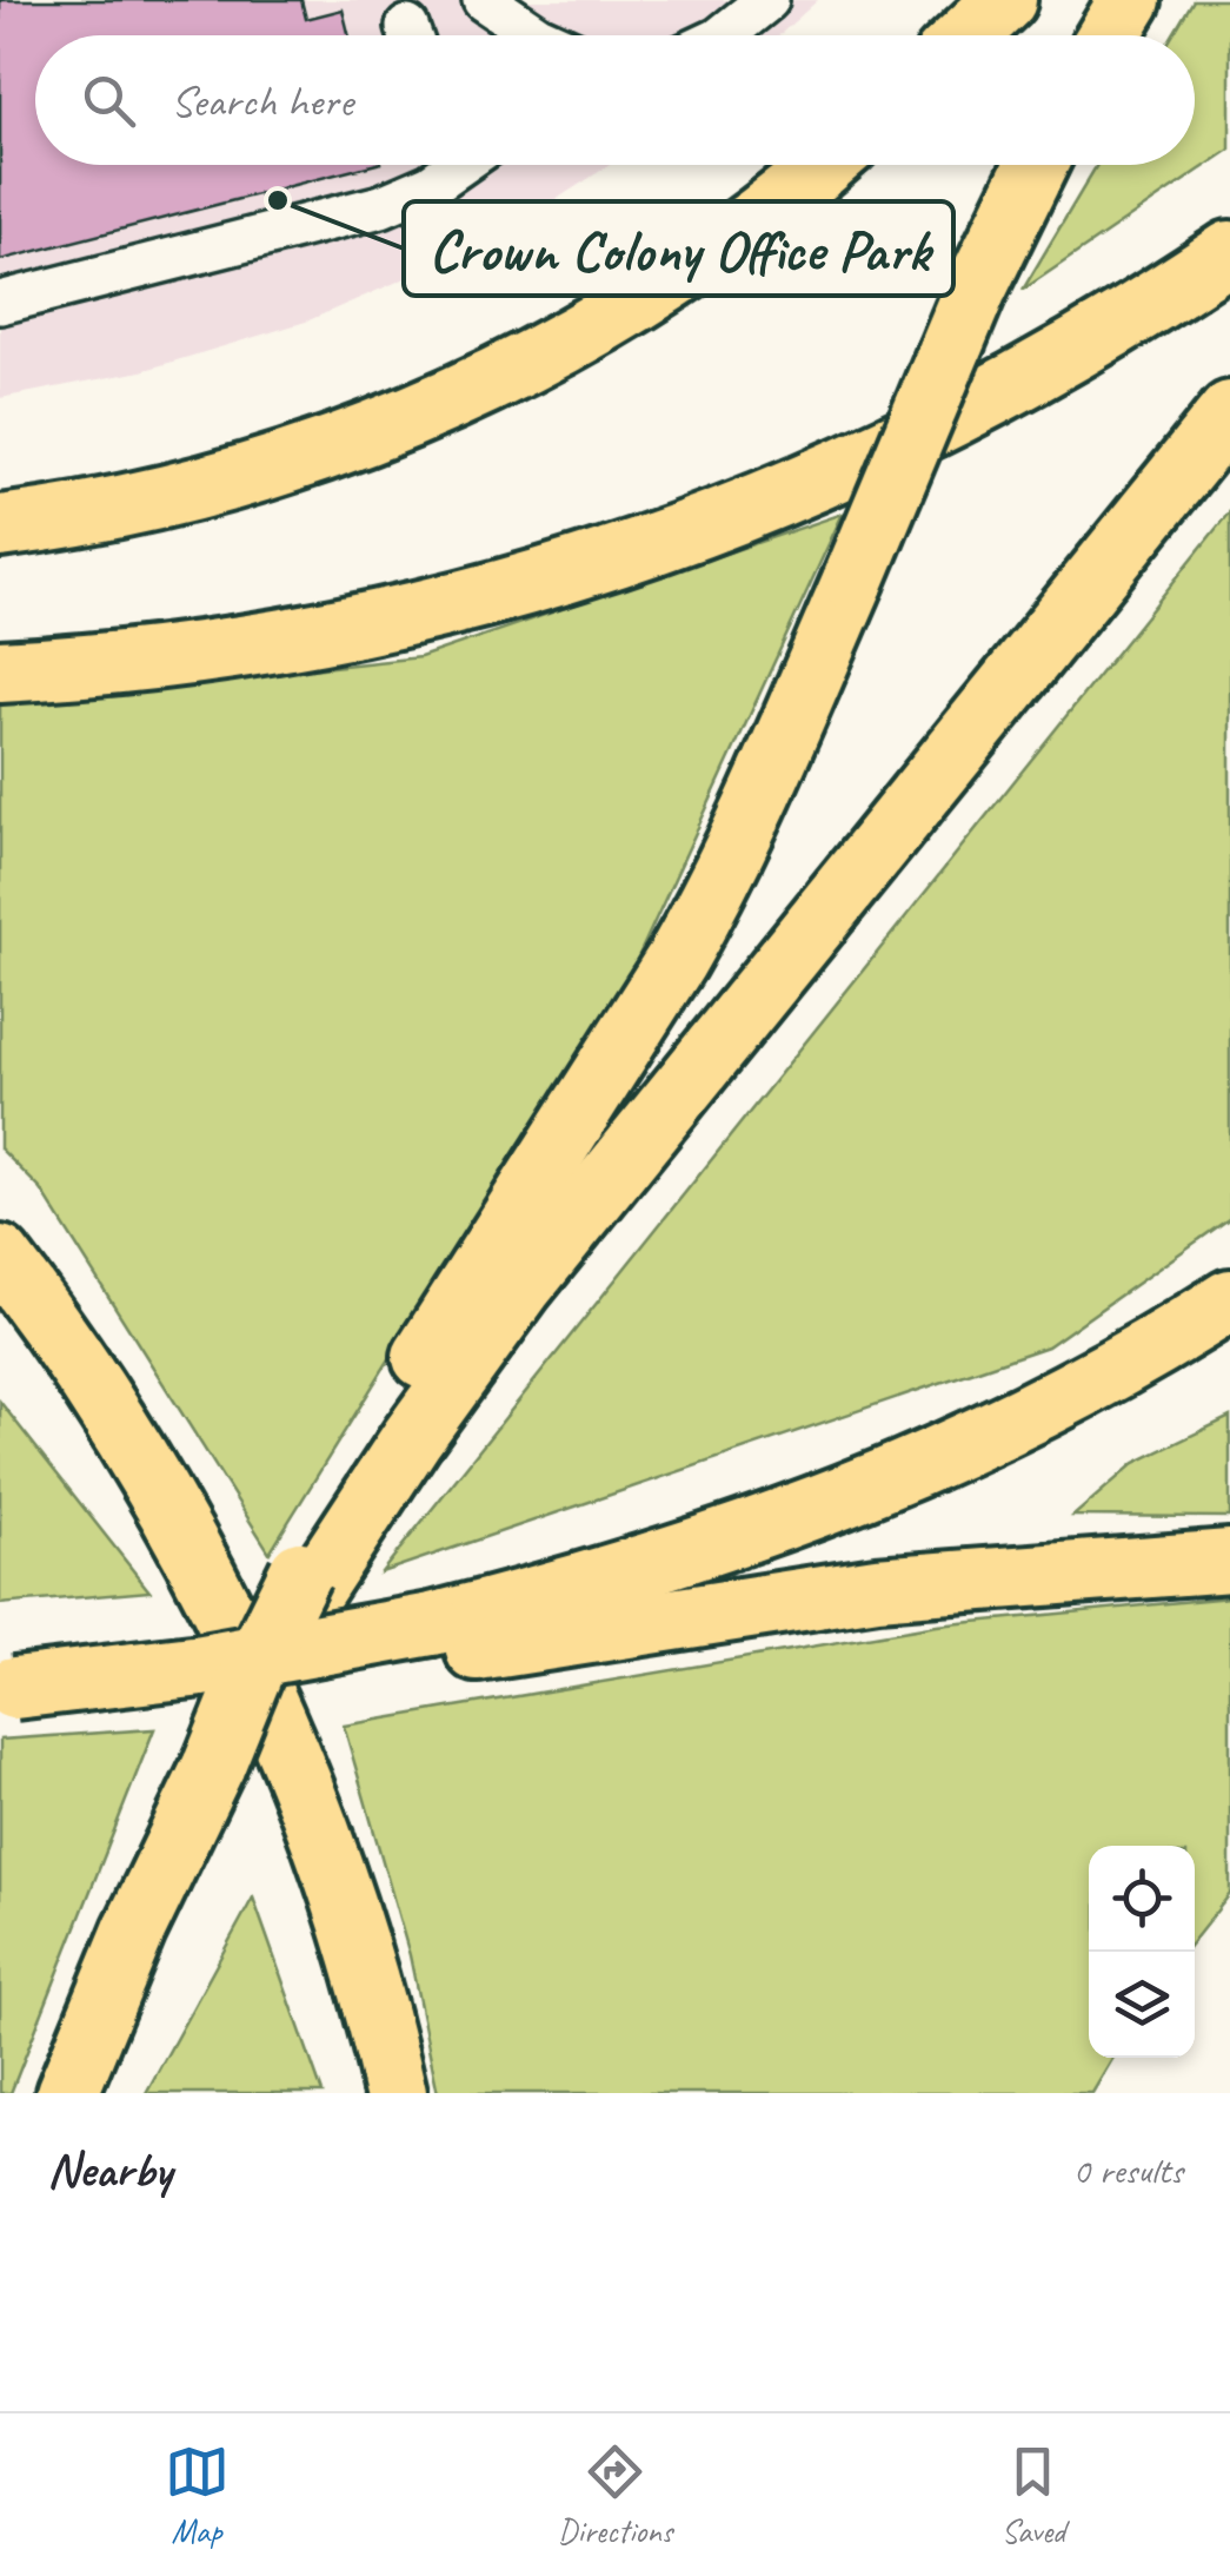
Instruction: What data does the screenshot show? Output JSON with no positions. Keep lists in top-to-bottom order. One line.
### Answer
{"places":["Crown Colony Office Park"],"page":{"search":"Search here","heading":["Nearby","0 results"],"nav":["Map","Directions","Saved"]}}
